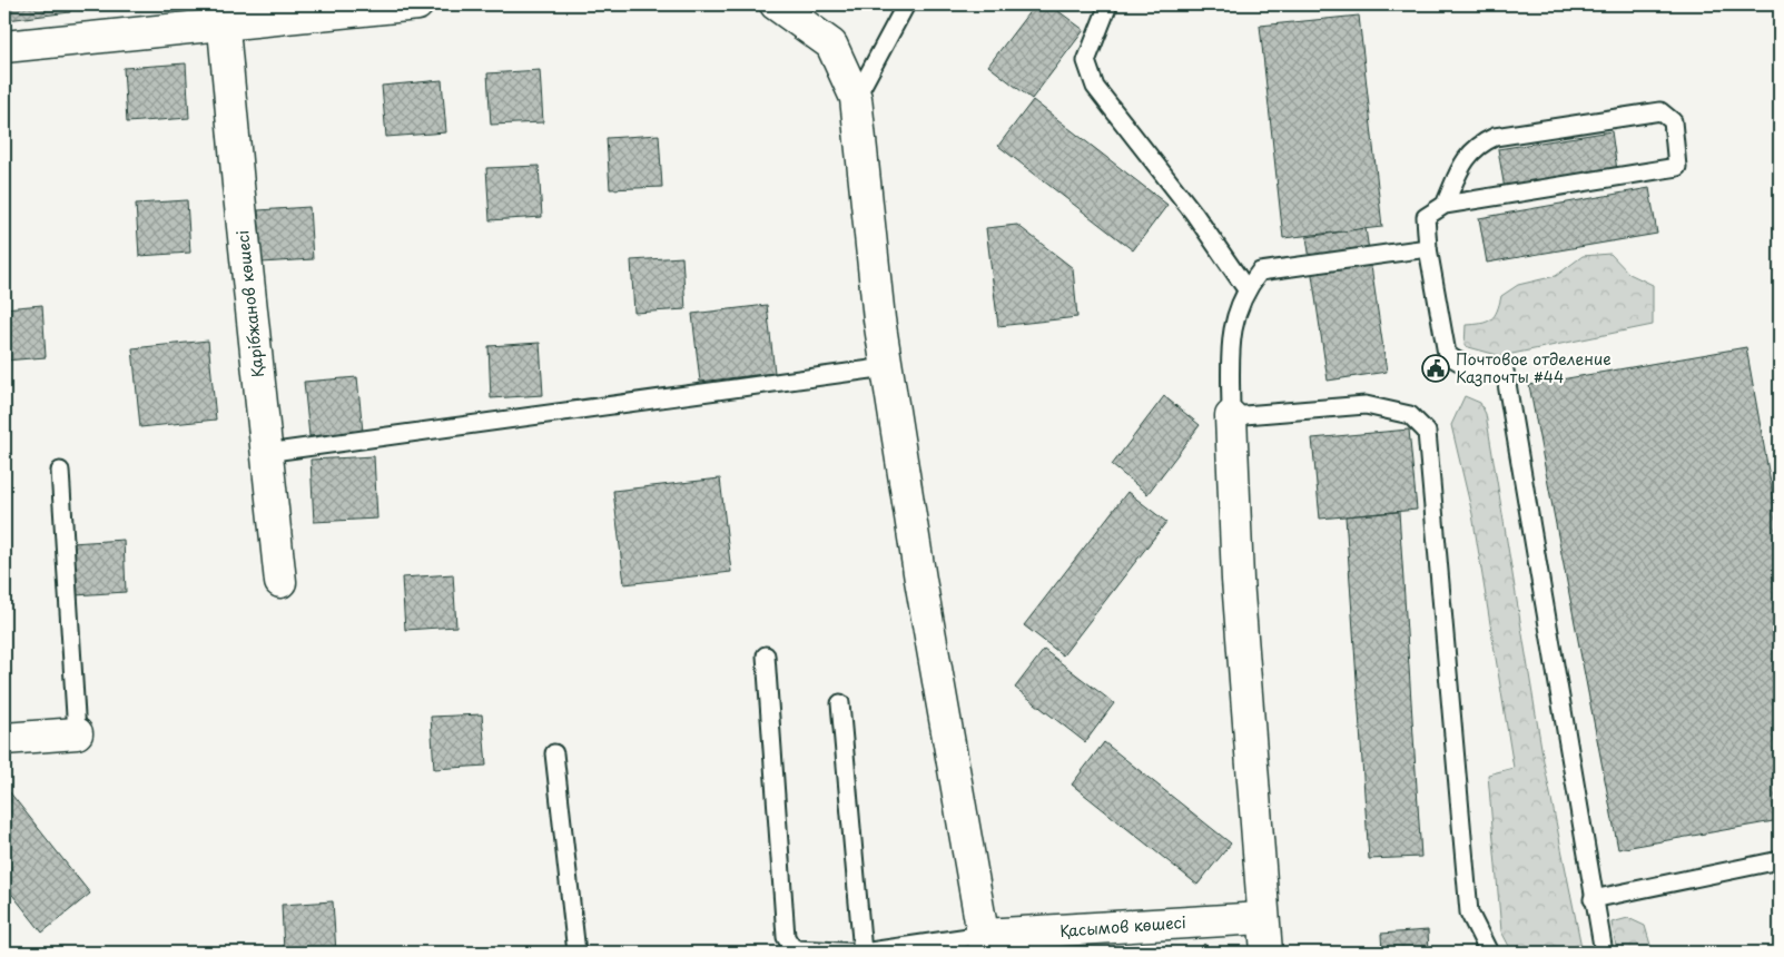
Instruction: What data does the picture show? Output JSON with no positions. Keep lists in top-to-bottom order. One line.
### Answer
{"streets":{"street":["Қарібжанов көшесі","Қасымов көшесі"]},"places":{"public building":["Почтовое отделение Казпочты #44"]}}
